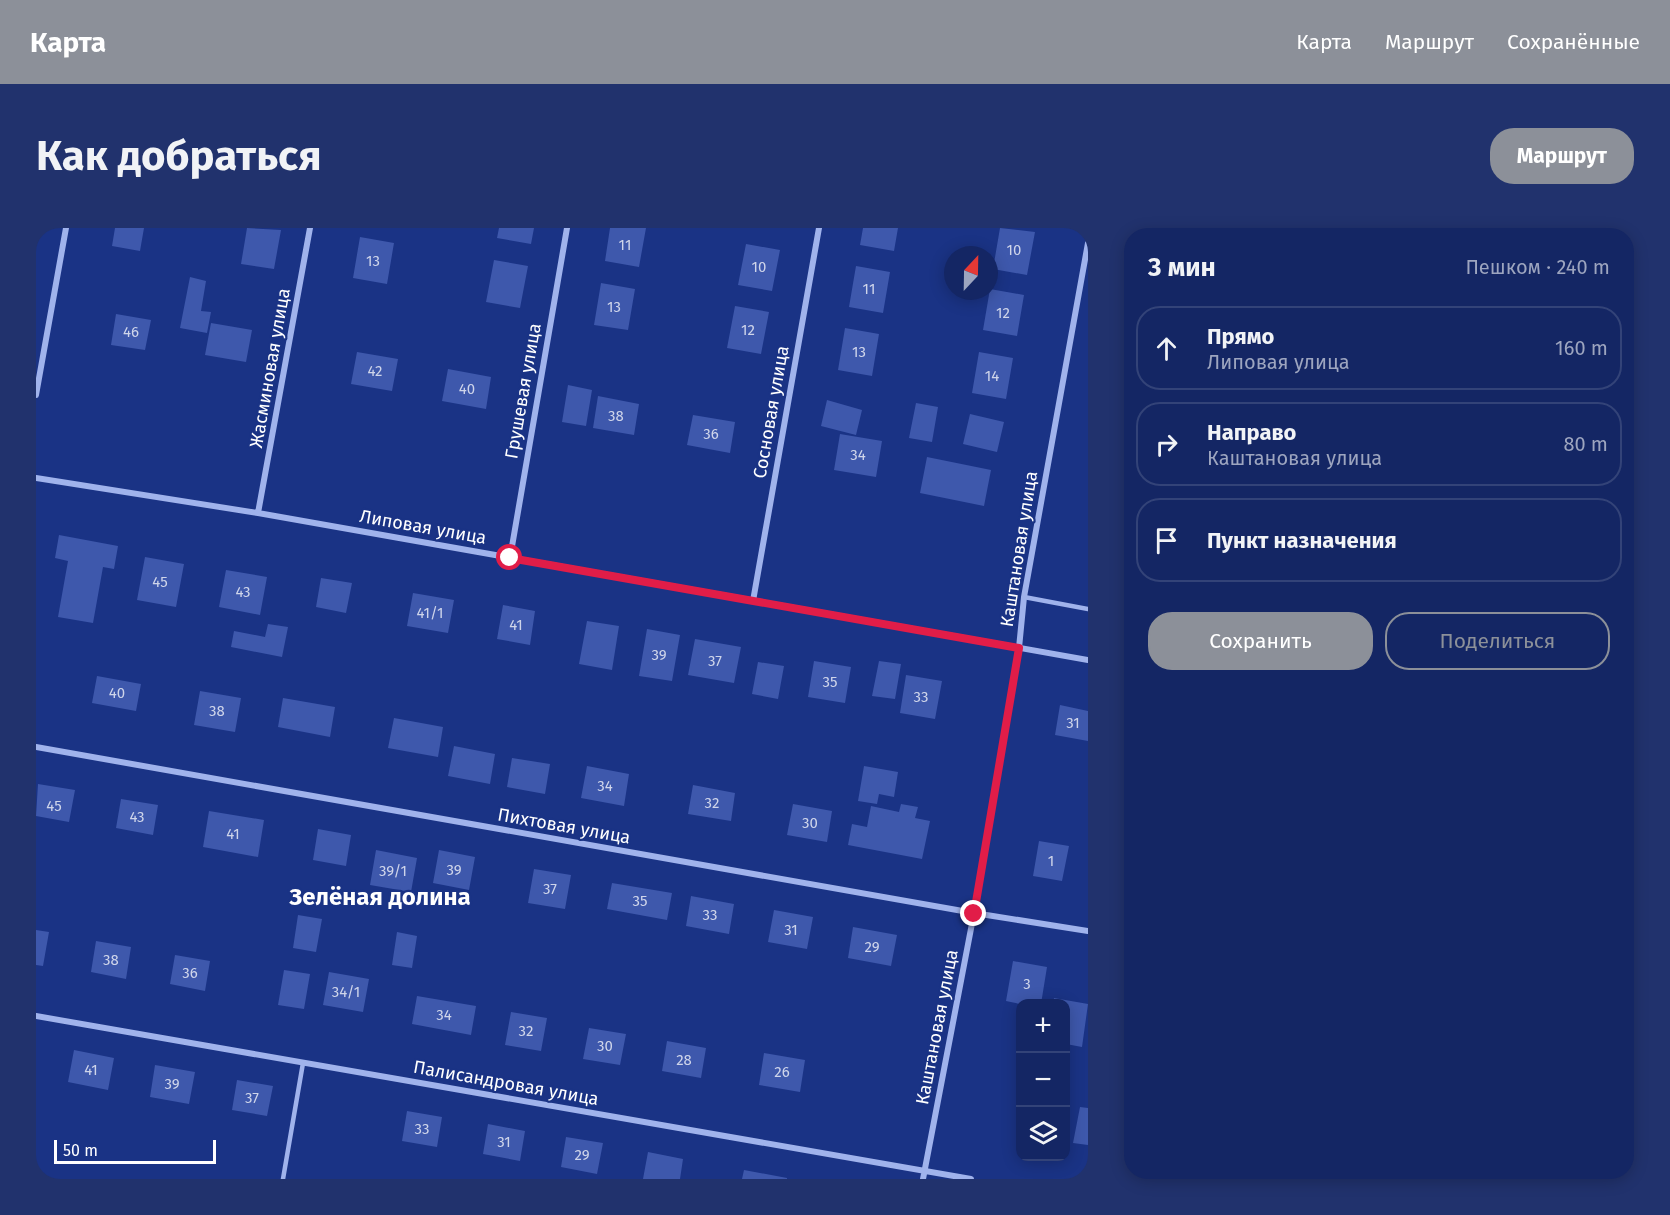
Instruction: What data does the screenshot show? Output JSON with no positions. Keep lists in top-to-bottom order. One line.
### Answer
{"streets":{"street":["Жасминовая улица","Грушевая улица","Сосновая улица","Липовая улица","Каштановая улица","Пихтовая улица","Палисандровая улица"]},"crossings":[["Жасминовая улица","Липовая улица"],["Грушевая улица","Липовая улица"],["Сосновая улица","Липовая улица"],["Липовая улица","Каштановая улица"],["Каштановая улица","Пихтовая улица"],["Каштановая улица","Палисандровая улица"]],"districts":["Зелёная долина"],"house_numbers":["11","10","13","10","11","13","12","12","46","13","42","14","40","38","36","34","45","43","41/1","41","39","37","35","40","33","38","31","34","32","45","43","30","41","1","39","39/1","37","35","33","31","29","38","36","3","34/1","34","32","30","28","41","26","39","37","33","31","29"],"scale_bar":"50 m","north":"top","page":{"header":"Карта","nav":["Карта","Маршрут","Сохранённые"],"buttons":["Маршрут",["Сохранить","Поделиться"]],"title":"Как добраться","heading":["3 мин","Пешком · 240 m"],"list":[["Прямо","Липовая улица","160 m"],["Направо","Каштановая улица","80 m"],"Пункт назначения"],"map_buttons":["+","−"],"scale":"50 m"}}
